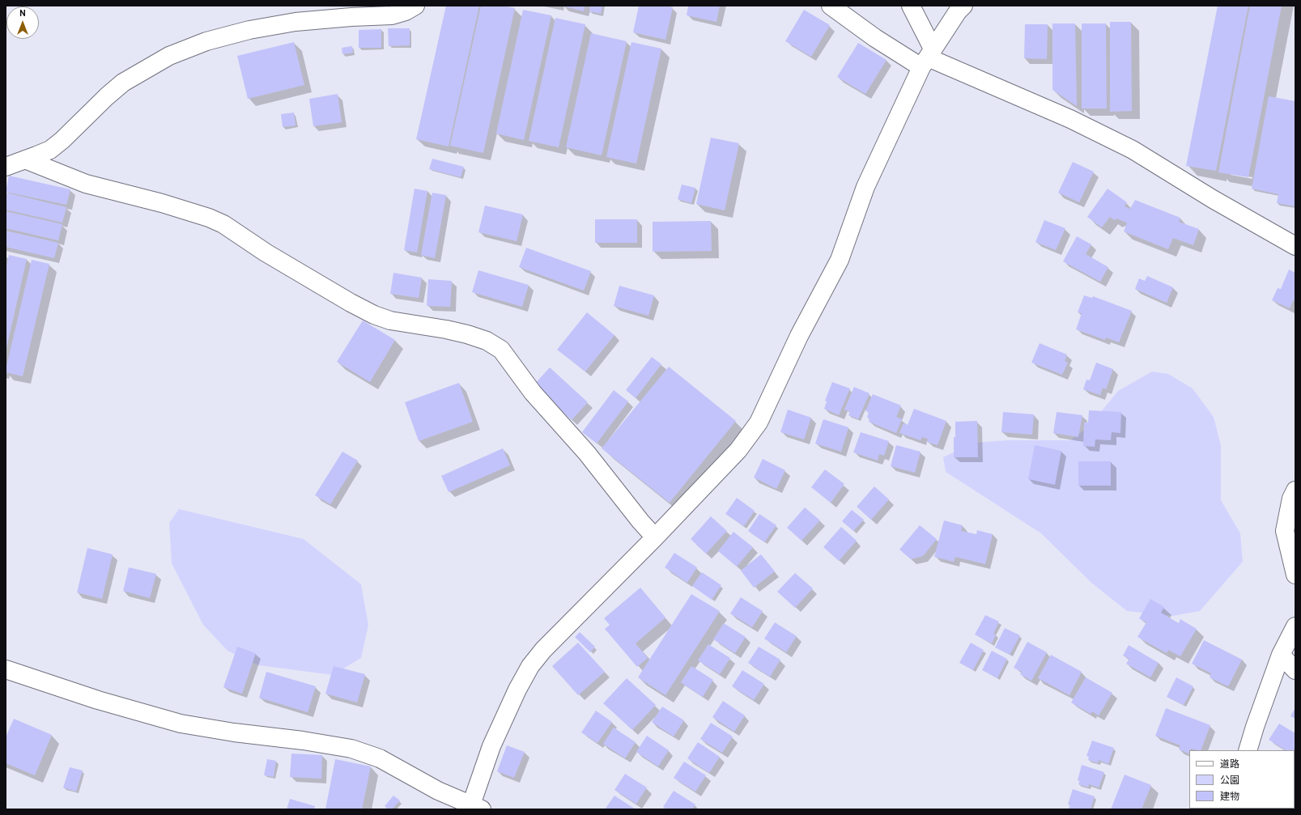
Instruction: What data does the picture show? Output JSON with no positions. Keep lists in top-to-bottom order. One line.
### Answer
{"legend":["道路","公園","建物"],"north":"top"}
